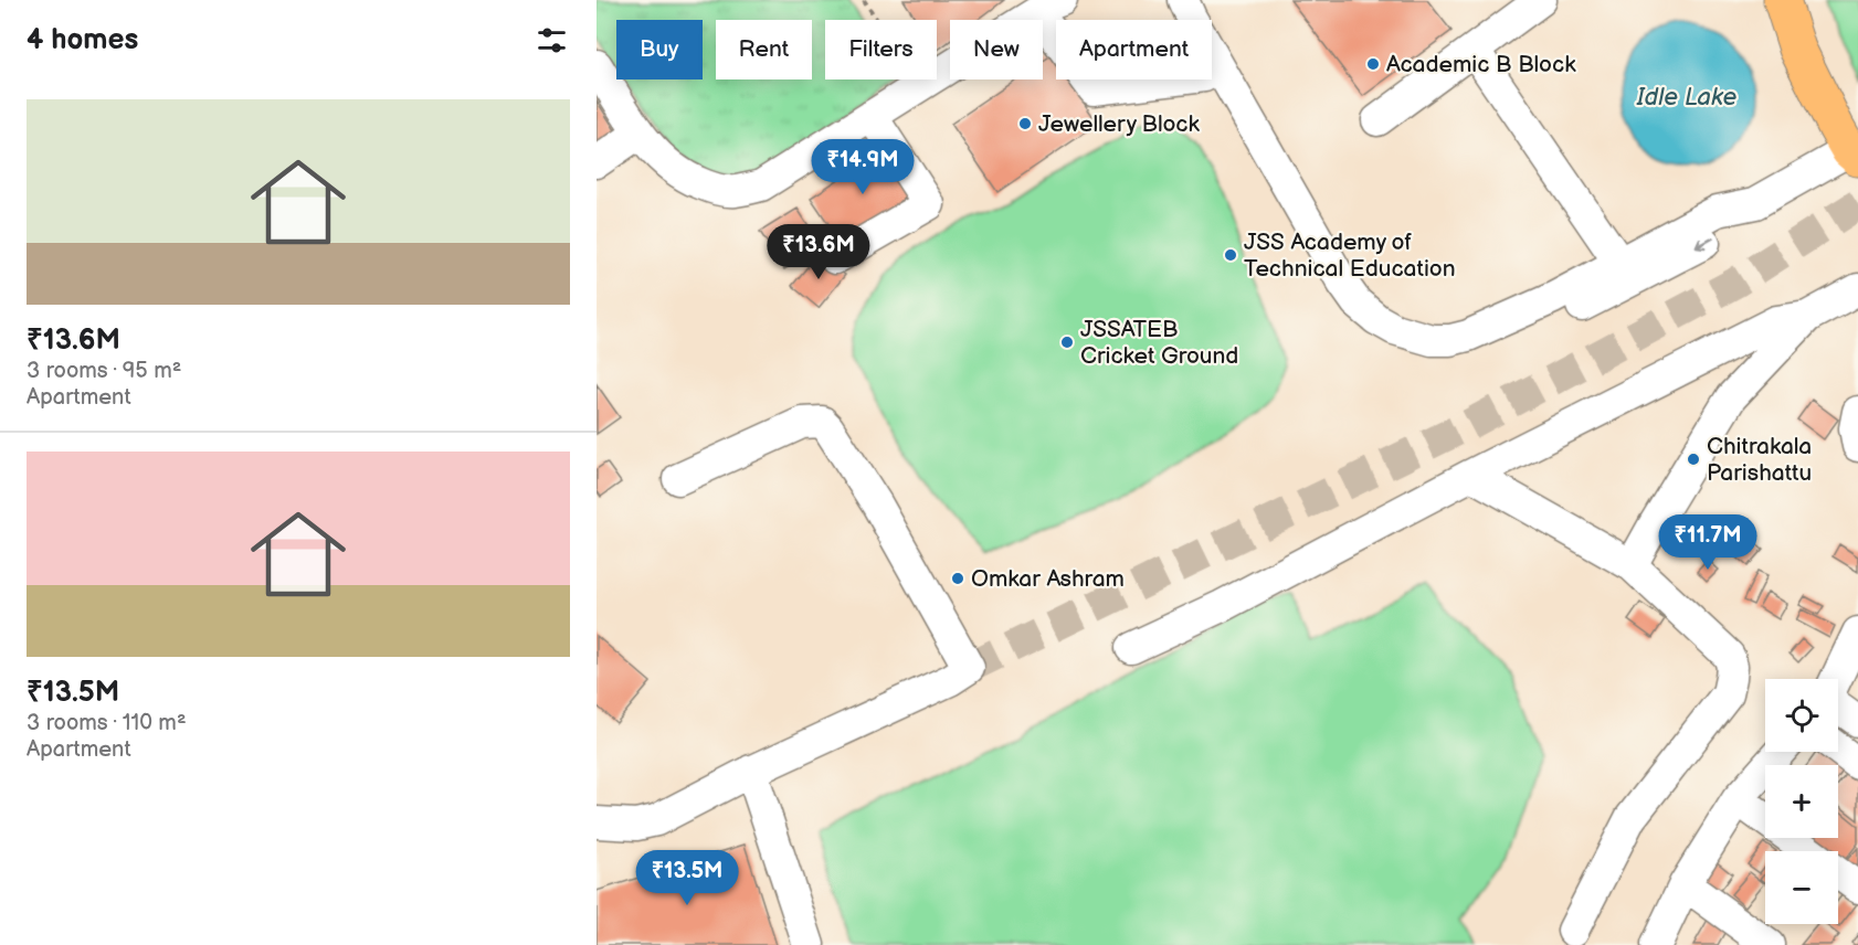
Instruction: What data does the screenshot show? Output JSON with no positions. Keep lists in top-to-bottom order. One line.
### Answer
{"water":["Idle Lake"],"places":["Academic B Block","Jewellery Block","JSS Academy of Technical Education","JSSATEB Cricket Ground","Chitrakala Parishattu","Omkar Ashram"],"page":{"heading":"4 homes","chip":["Buy","Rent","Filters","New","Apartment"],"list":[{"name":"₹13.6M","note":"3 rooms · 95 m² · Apartment"},{"name":"₹13.5M","note":"3 rooms · 110 m² · Apartment"}],"price":["₹14.9M","₹13.6M","₹11.7M","₹13.5M"],"map_buttons":["+","−"]}}
